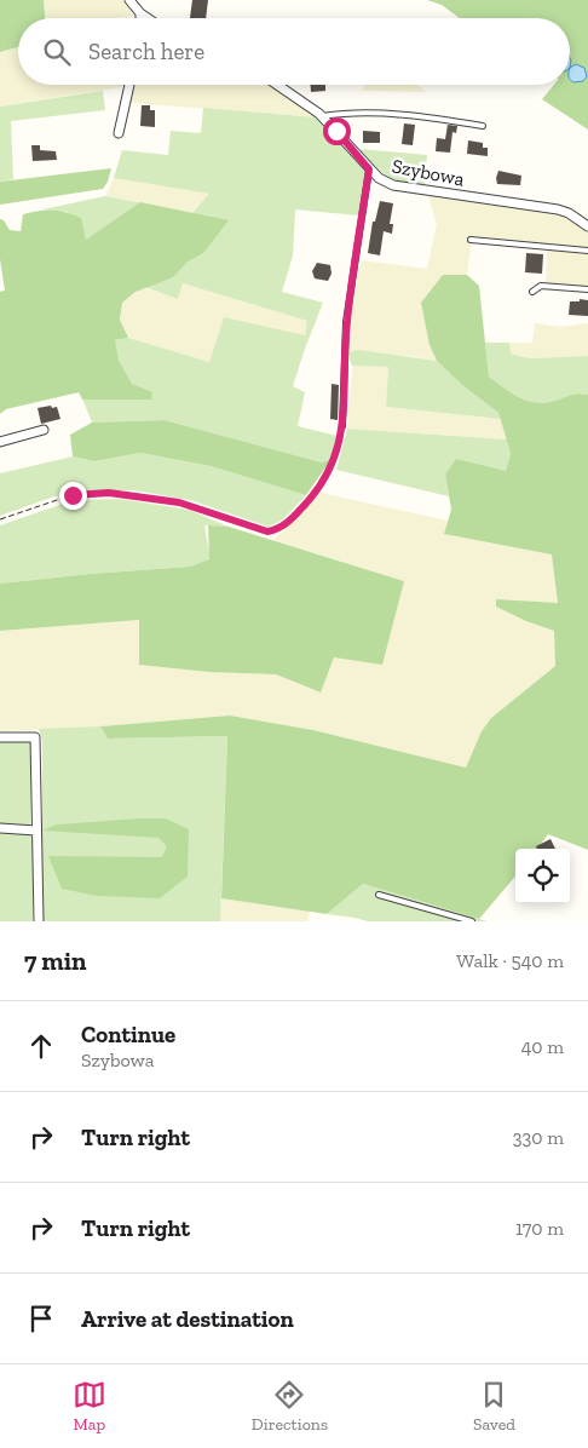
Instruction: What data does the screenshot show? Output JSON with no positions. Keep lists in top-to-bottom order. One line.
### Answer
{"streets":{"street":["Szybowa"]},"page":{"search":"Search here","heading":["7 min","Walk · 540 m"],"list":[["Continue","Szybowa","40 m"],["Turn right","330 m"],["Turn right","170 m"],"Arrive at destination"],"nav":["Map","Directions","Saved"]}}
